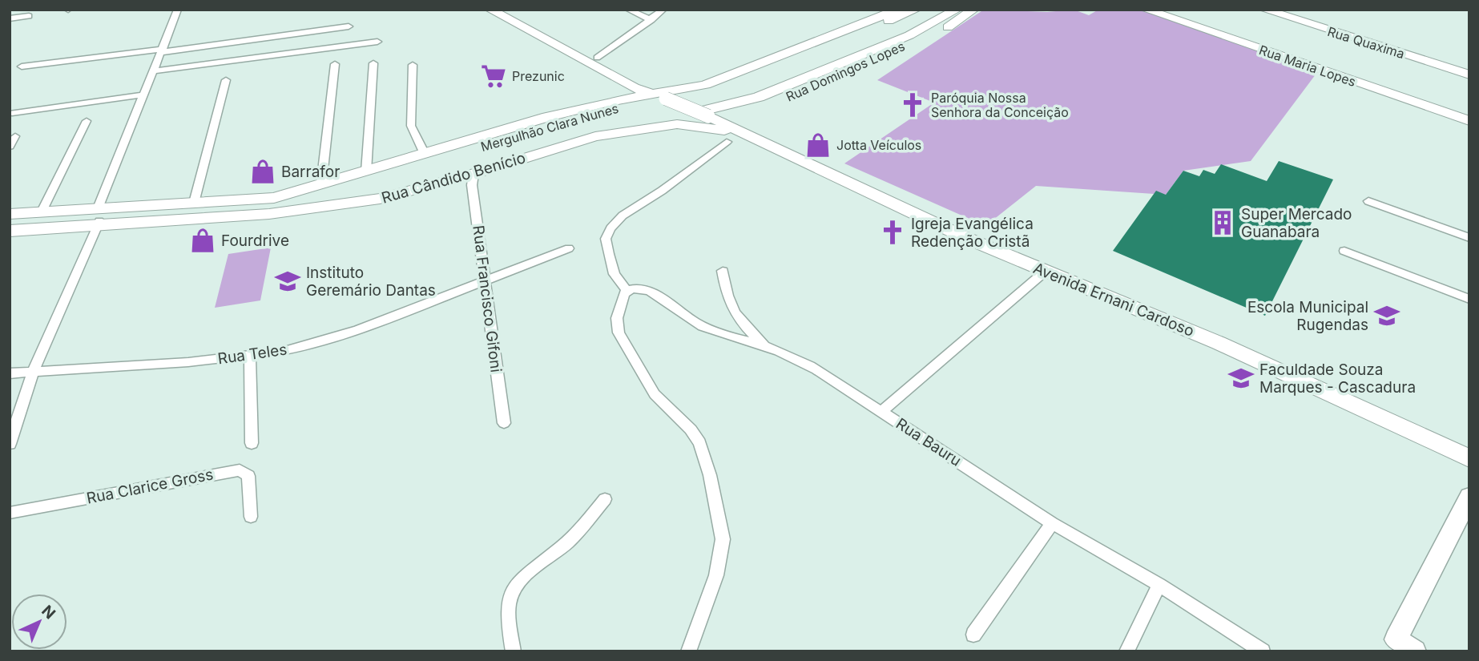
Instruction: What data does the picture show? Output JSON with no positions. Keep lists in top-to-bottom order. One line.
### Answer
{"streets":{"main road":["Rua Quaxima","Rua Maria Lopes","Rua Domingos Lopes","Mergulhão Clara Nunes","Rua Cândido Benício","Avenida Ernani Cardoso"],"street":["Rua Francisco Gifoni","Rua Teles","Rua Bauru","Rua Clarice Gross"]},"crossings":[["Rua Domingos Lopes","Avenida Ernani Cardoso"],["Mergulhão Clara Nunes","Rua Cândido Benício"],["Rua Cândido Benício","Rua Francisco Gifoni"],["Rua Cândido Benício","Avenida Ernani Cardoso"],["Rua Francisco Gifoni","Rua Teles"],["Avenida Ernani Cardoso","Rua Bauru"]],"places":{"supermarket":["Prezunic"],"church":["Paróquia Nossa Senhora da Conceição","Igreja Evangélica Redenção Cristã"],"shop":["Jotta Veículos","Barrafor","Fourdrive"],"building":["Super Mercado Guanabara"],"school or university":["Instituto Geremário Dantas","Escola Municipal Rugendas","Faculdade Souza Marques - Cascadura"]},"north":"top right"}
